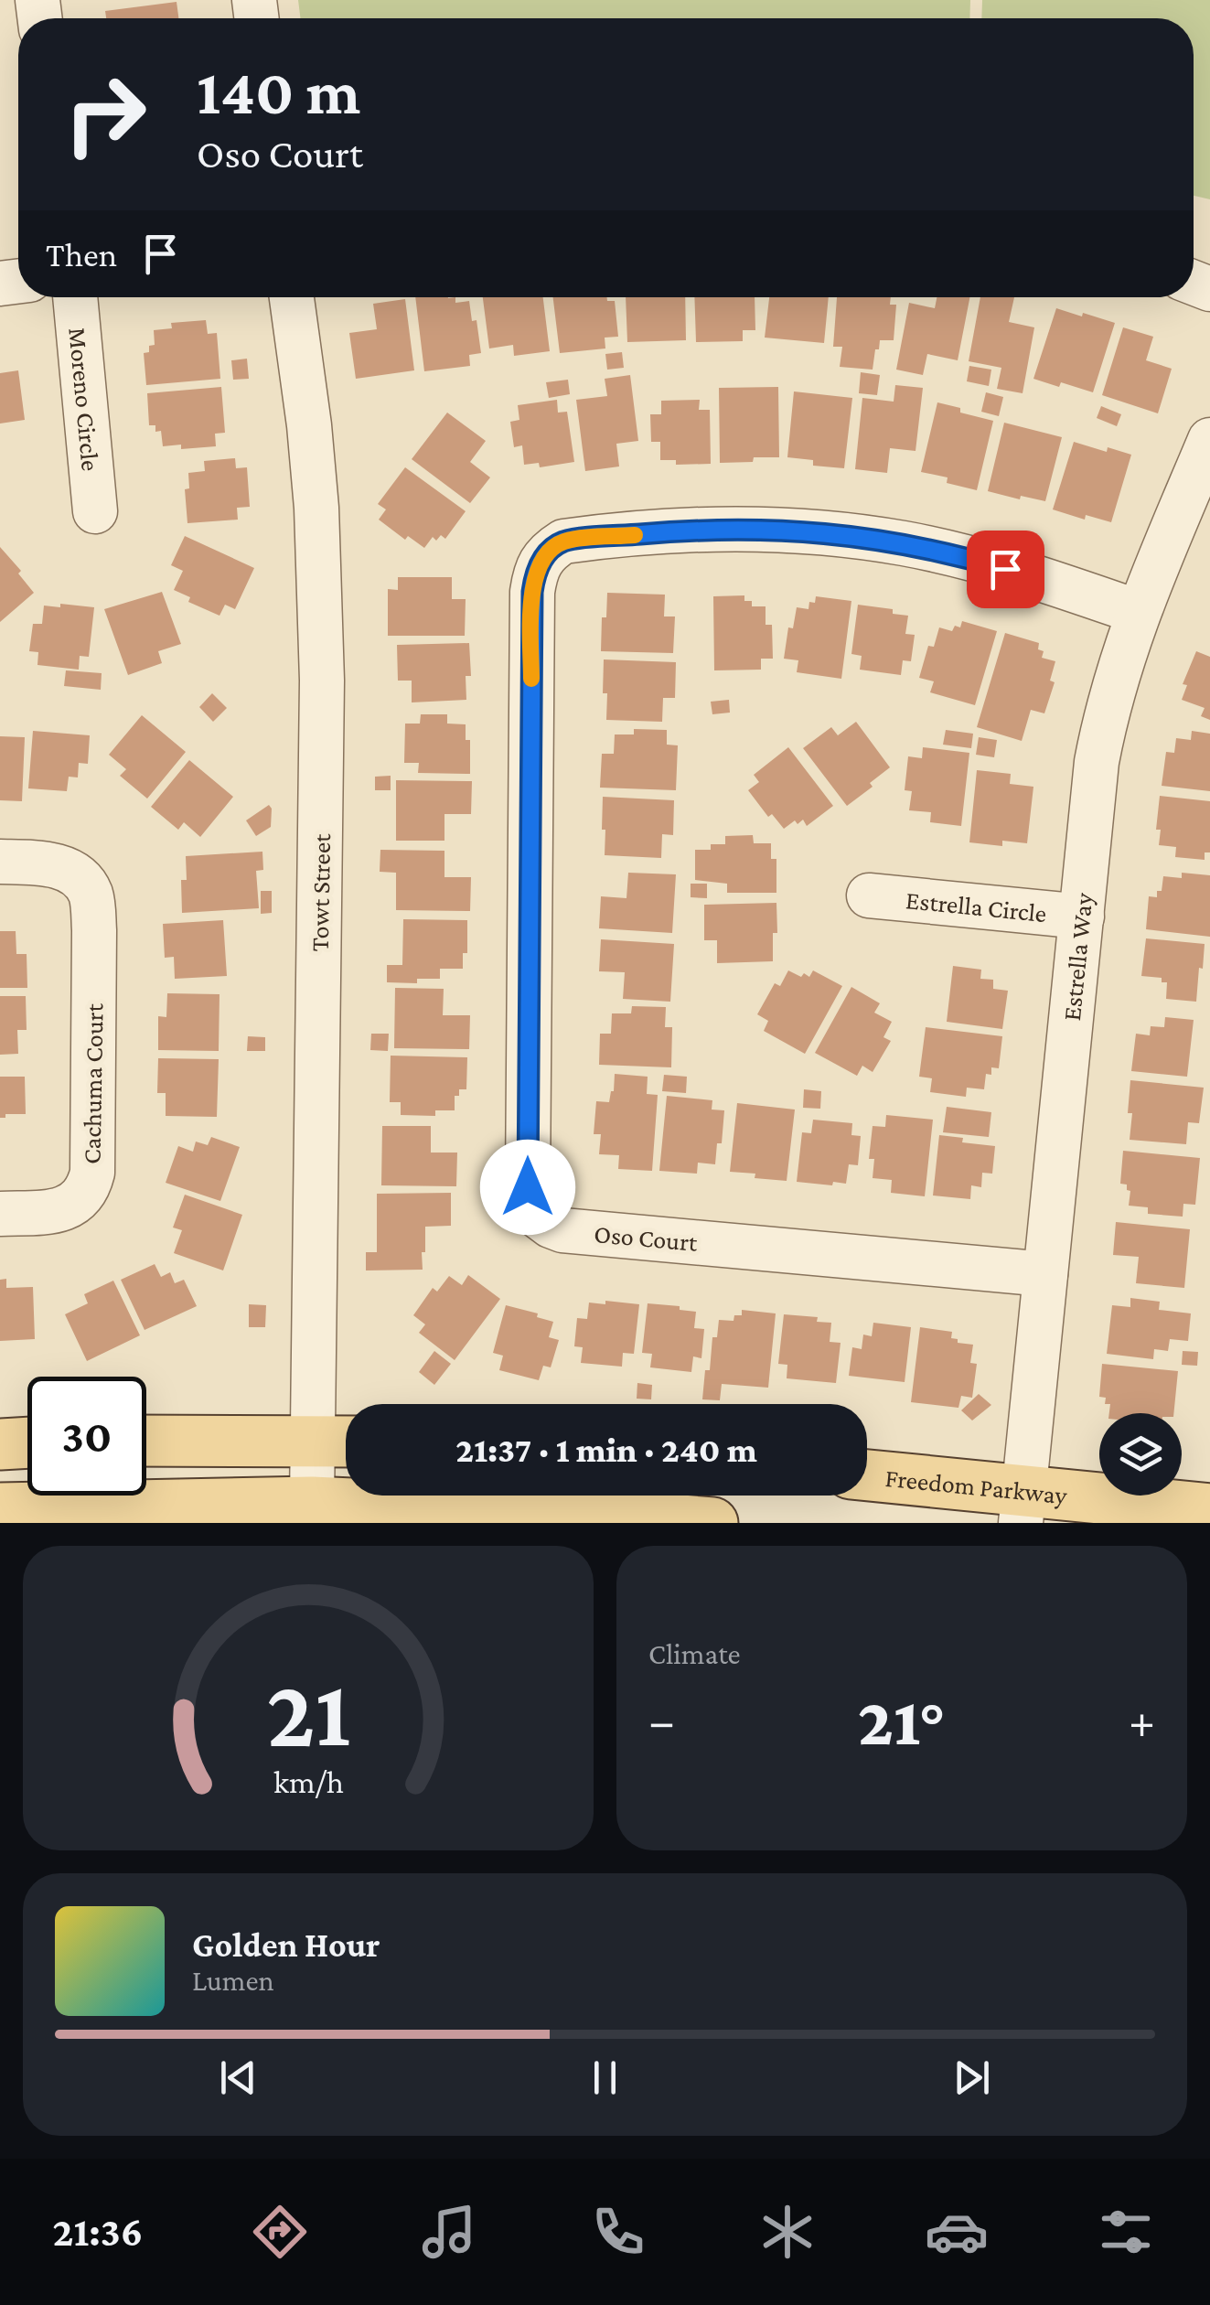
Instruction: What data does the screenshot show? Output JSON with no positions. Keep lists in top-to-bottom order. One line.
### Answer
{"streets":{"main road":["Freedom Parkway"],"street":["Moreno Circle","Towt Street","Estrella Circle","Estrella Way","Cachuma Court","Oso Court"]},"crossings":[["Estrella Circle","Estrella Way"],["Estrella Way","Oso Court"],["Estrella Way","Freedom Parkway"]],"page":{"turn":["140 m","Oso Court"],"then":"Then","limit":"30","trip":"21:37 · 1 min · 240 m","tile":"Climate","heat":["−","21°","+"],"song":["Golden Hour","Lumen"],"tabs":"21:36","gauge":["21","km/h"]}}
